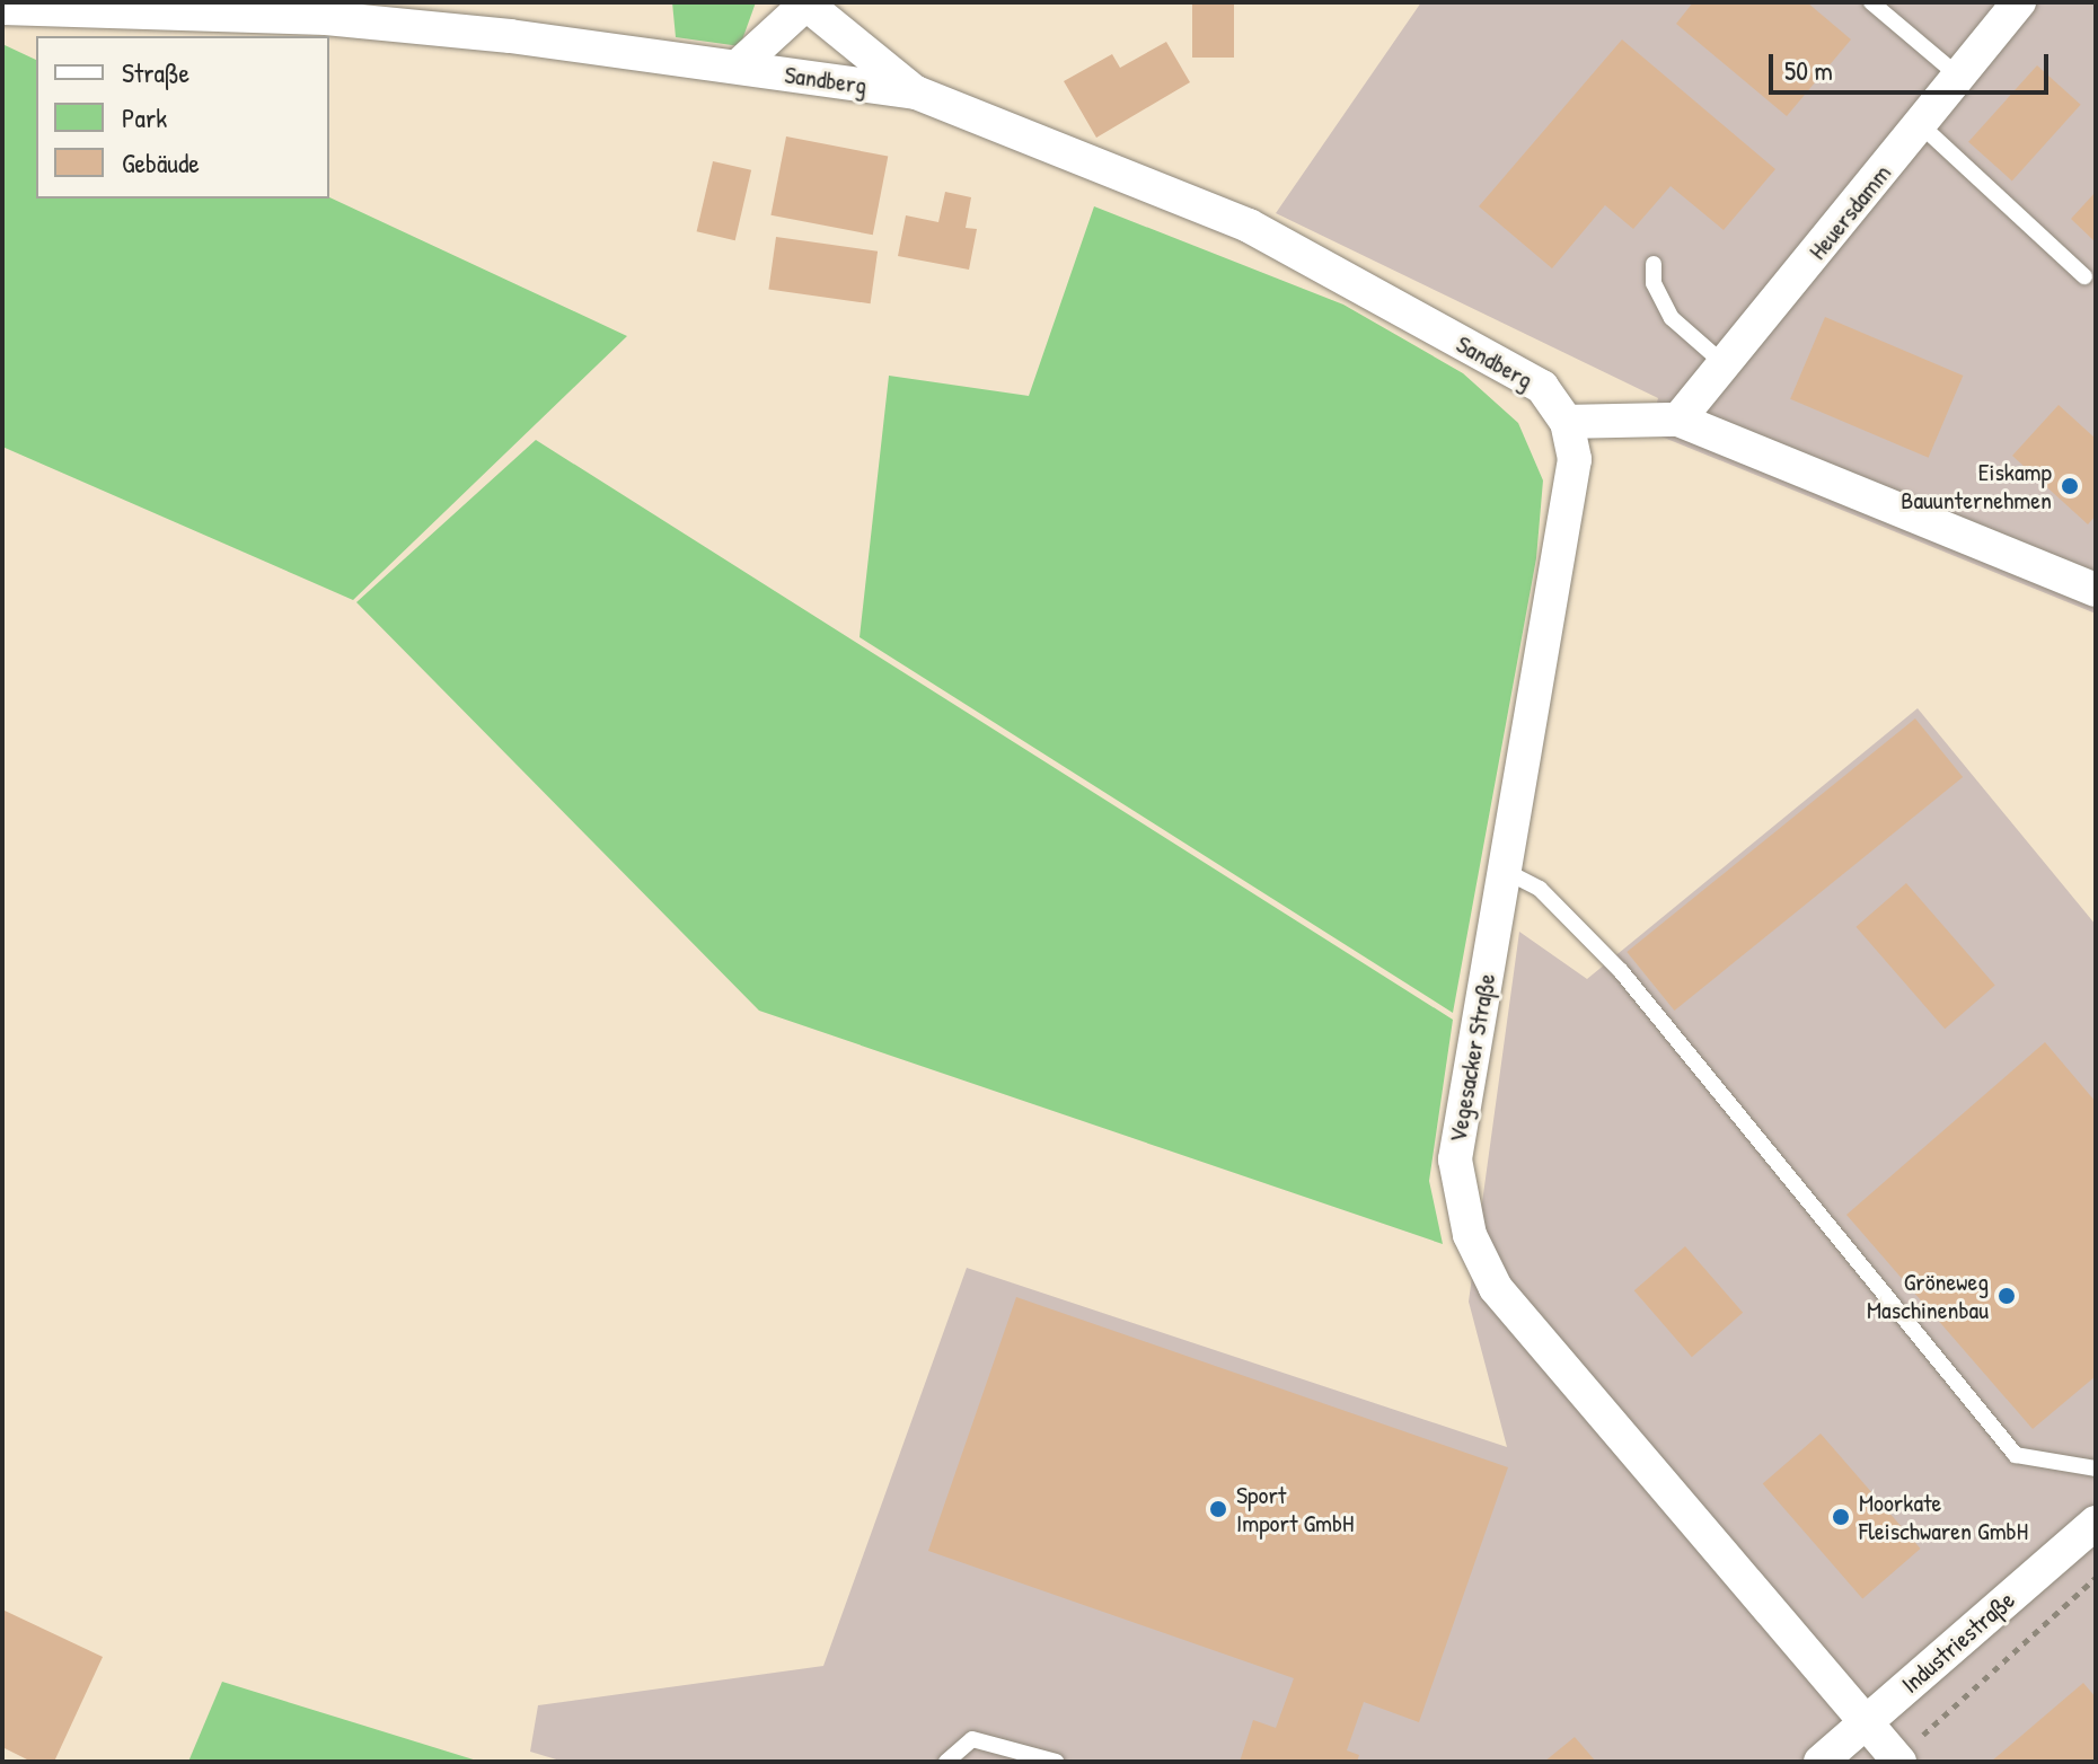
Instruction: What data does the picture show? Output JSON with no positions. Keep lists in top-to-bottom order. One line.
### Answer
{"streets":{"street":["Sandberg","Heuersdamm","Vegesacker Straße","Industriestraße"]},"crossings":[["Sandberg","Vegesacker Straße"],["Vegesacker Straße","Industriestraße"]],"places":["Eiskamp Bauunternehmen","Gröneweg Maschinenbau","Sport Import GmbH","Moorkate Fleischwaren GmbH"],"legend":["Straße","Park","Gebäude"],"scale_bar":"50 m"}
